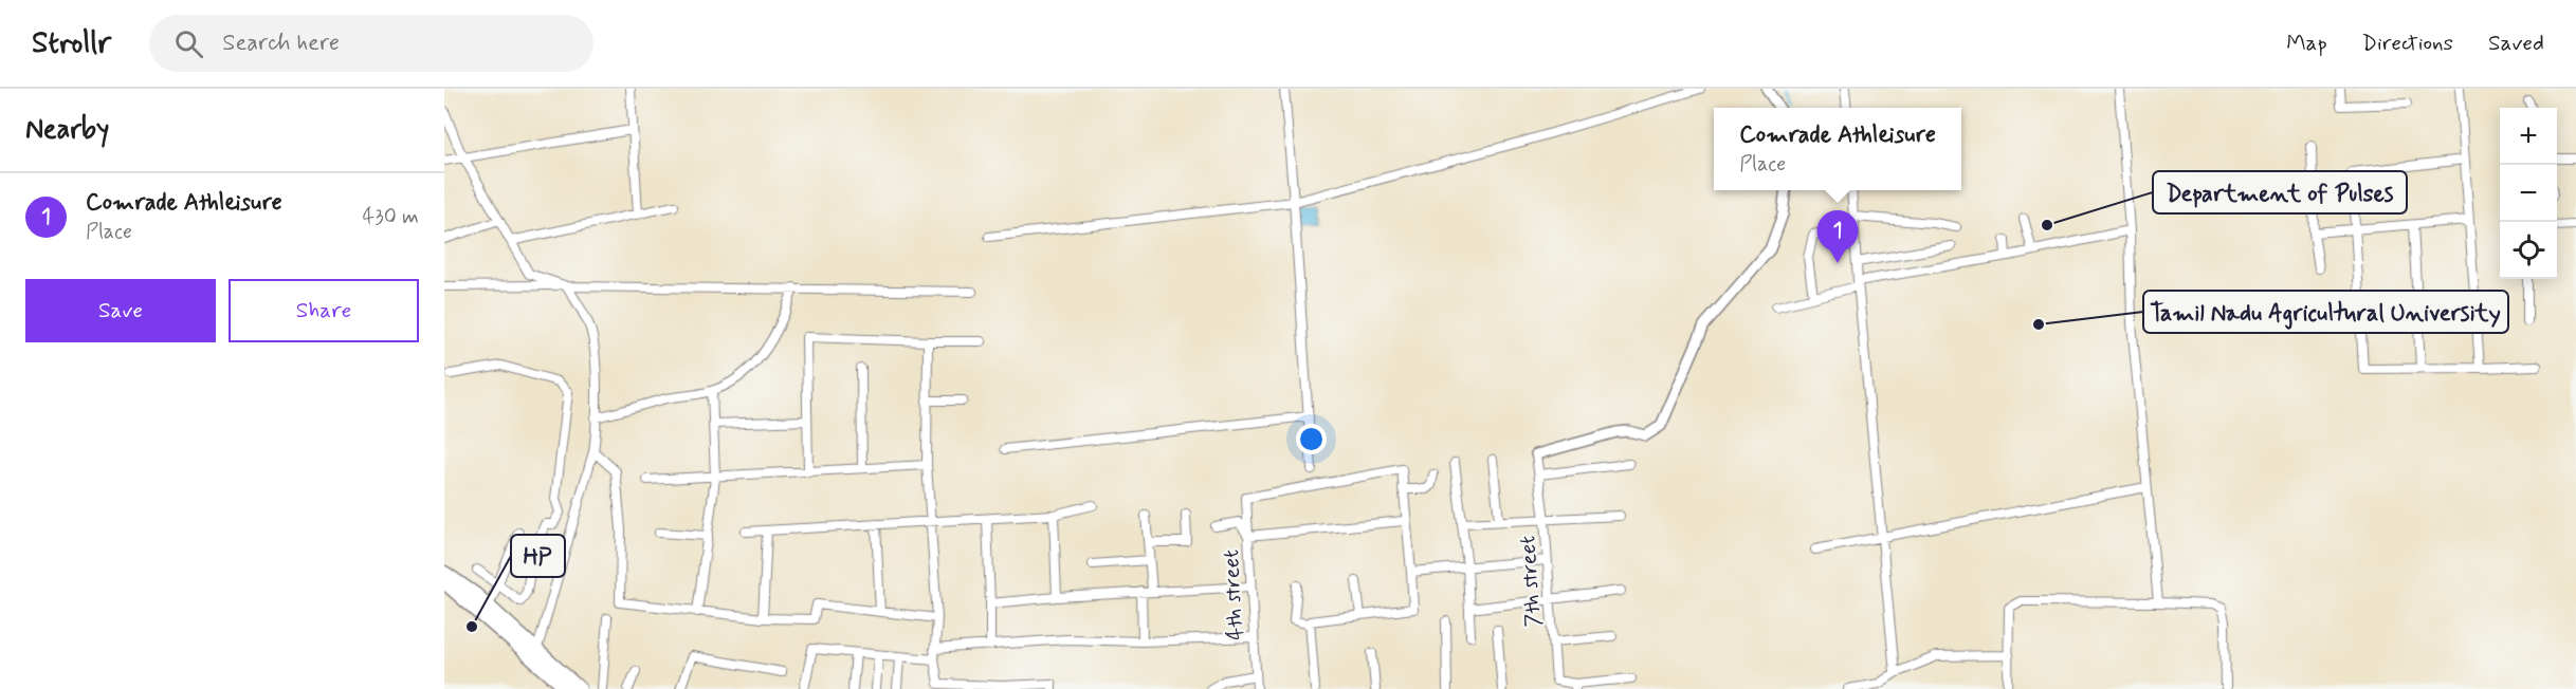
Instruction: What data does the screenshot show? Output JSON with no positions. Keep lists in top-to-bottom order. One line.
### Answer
{"streets":{"street":["7th street","4th street"]},"places":["Department of Pulses","Tamil Nadu Agricultural University","HP"],"page":{"header":"Strollr","search":"Search here","nav":["Map","Directions","Saved"],"heading":"Nearby","map_buttons":["+","−"],"popup":["Comrade Athleisure","Place"],"list":[{"mark":"1","name":"Comrade Athleisure","note":"Place","value":"430 m"}],"pins":"1","buttons":["Save","Share"]}}
